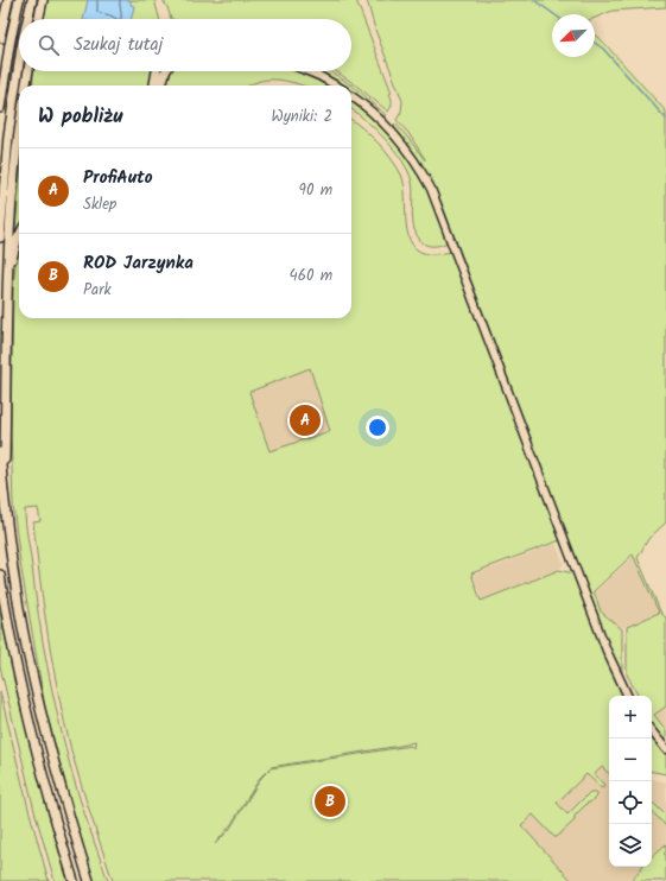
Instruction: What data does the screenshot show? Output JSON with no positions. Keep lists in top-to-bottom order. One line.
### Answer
{"north":"bottom left","page":{"search":"Szukaj tutaj","heading":["W pobliżu","Wyniki: 2"],"list":[{"mark":"A","name":"ProfiAuto","note":"Sklep","value":"90 m"},{"mark":"B","name":"ROD Jarzynka","note":"Park","value":"460 m"}],"pins":["A","B"],"map_buttons":["+","−"]}}
